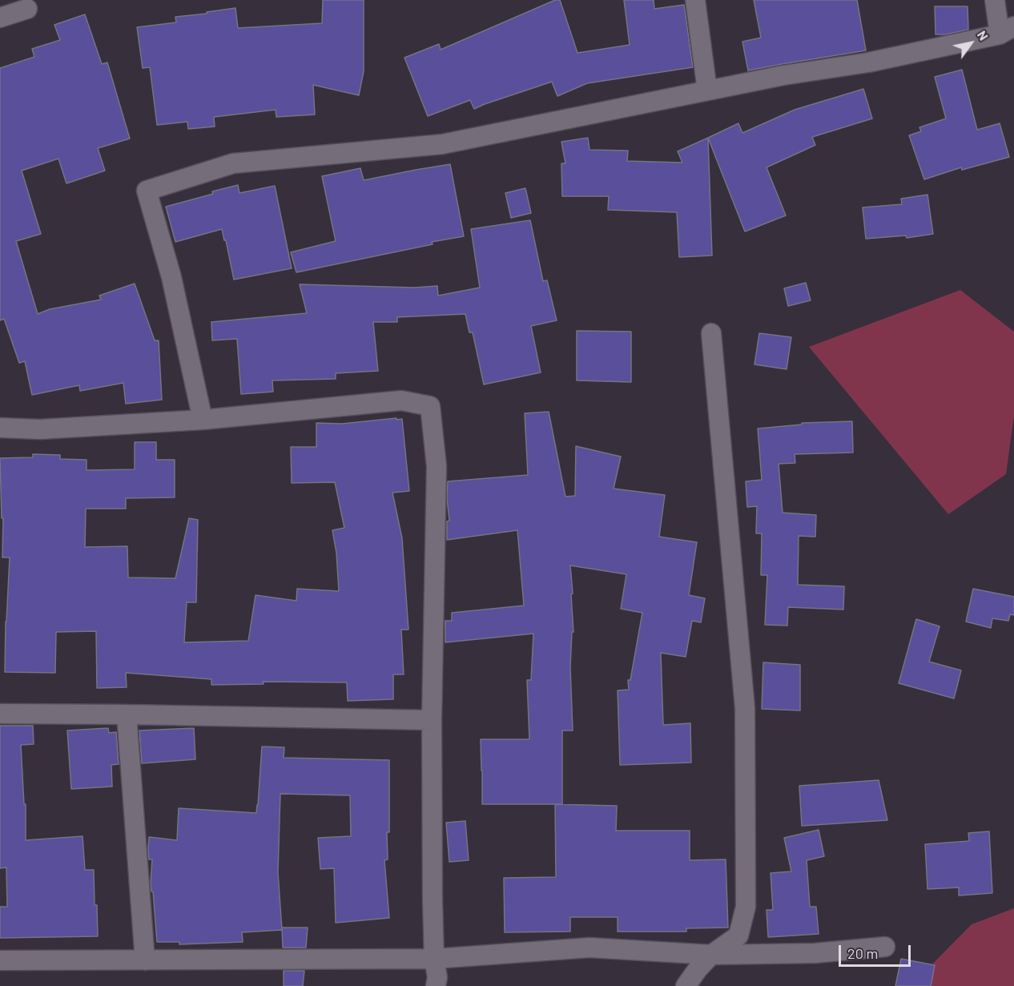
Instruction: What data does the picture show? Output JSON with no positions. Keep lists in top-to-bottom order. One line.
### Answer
{"scale_bar":"20 m","north":"top right"}
